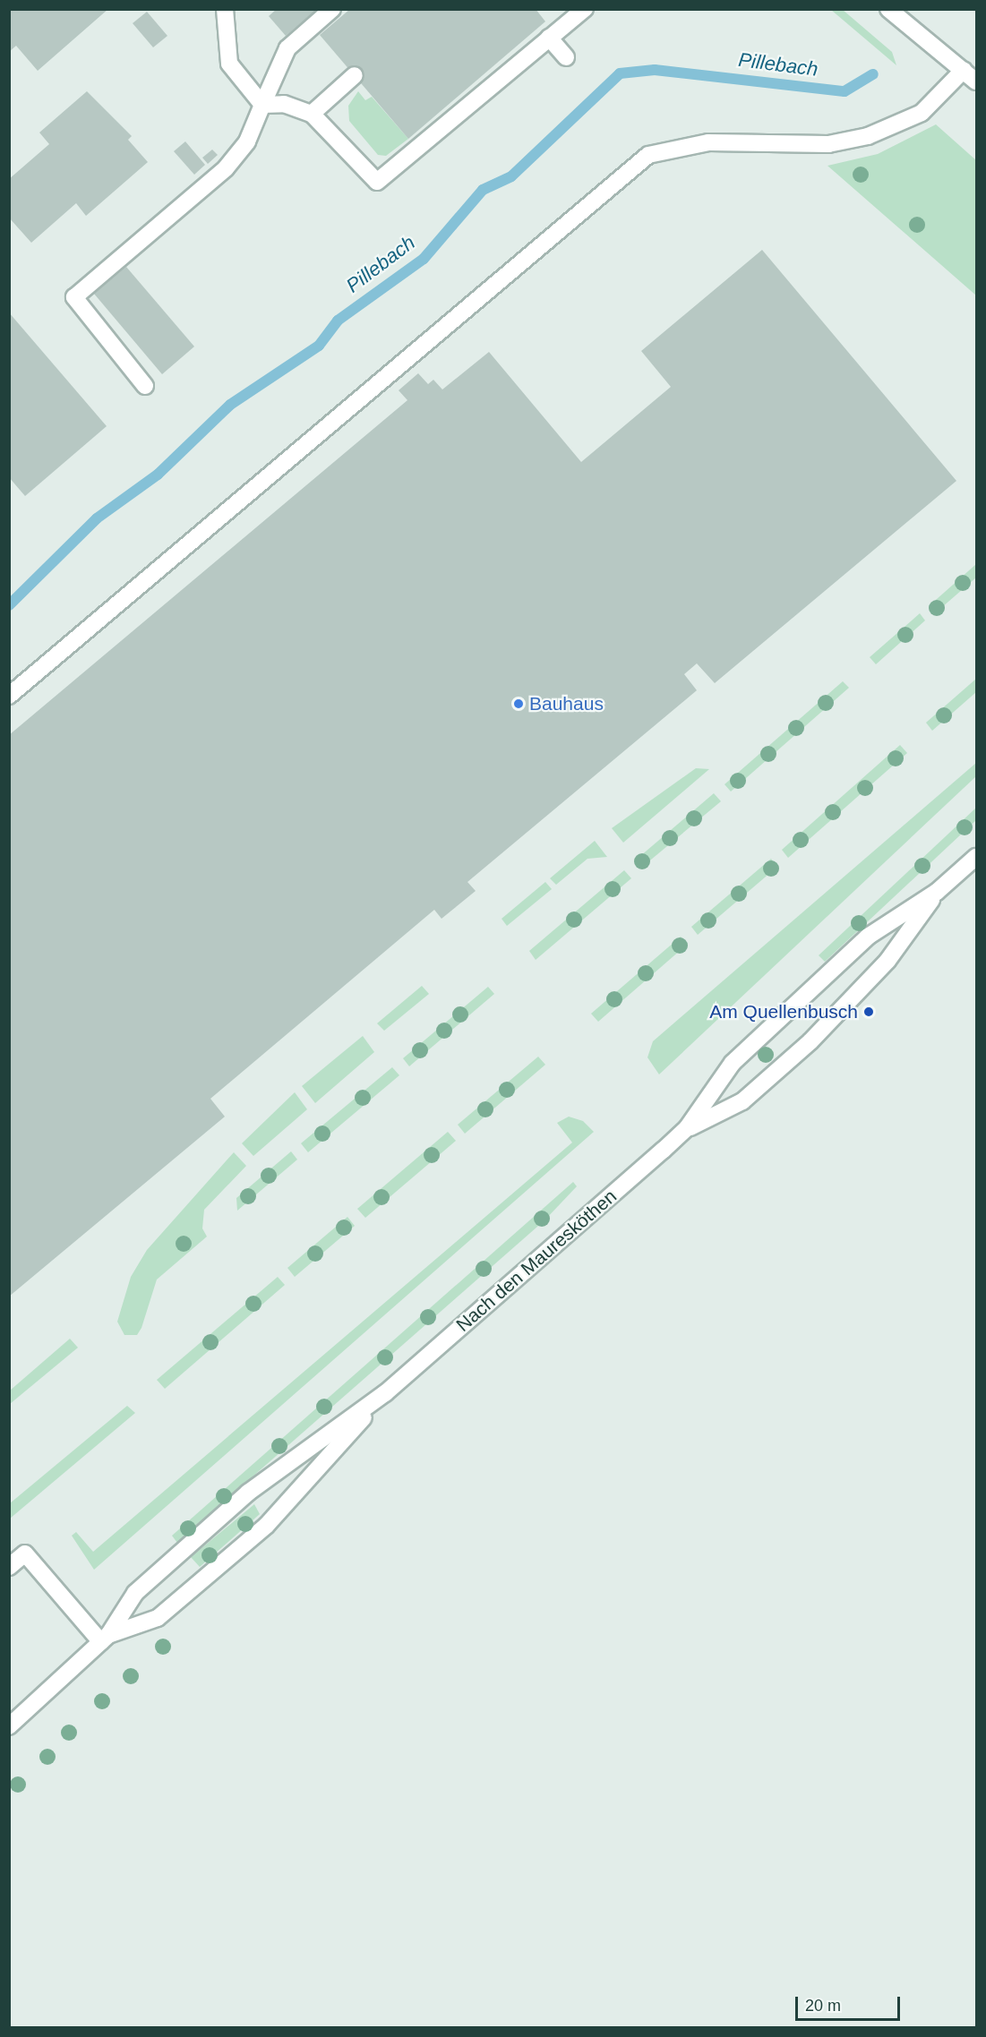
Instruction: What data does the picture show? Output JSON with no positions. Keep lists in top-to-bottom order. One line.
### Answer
{"streets":{"street":["Nach den Mauresköthen"]},"water":["Pillebach"],"places":["Bauhaus","Am Quellenbusch"],"scale_bar":"20 m"}
